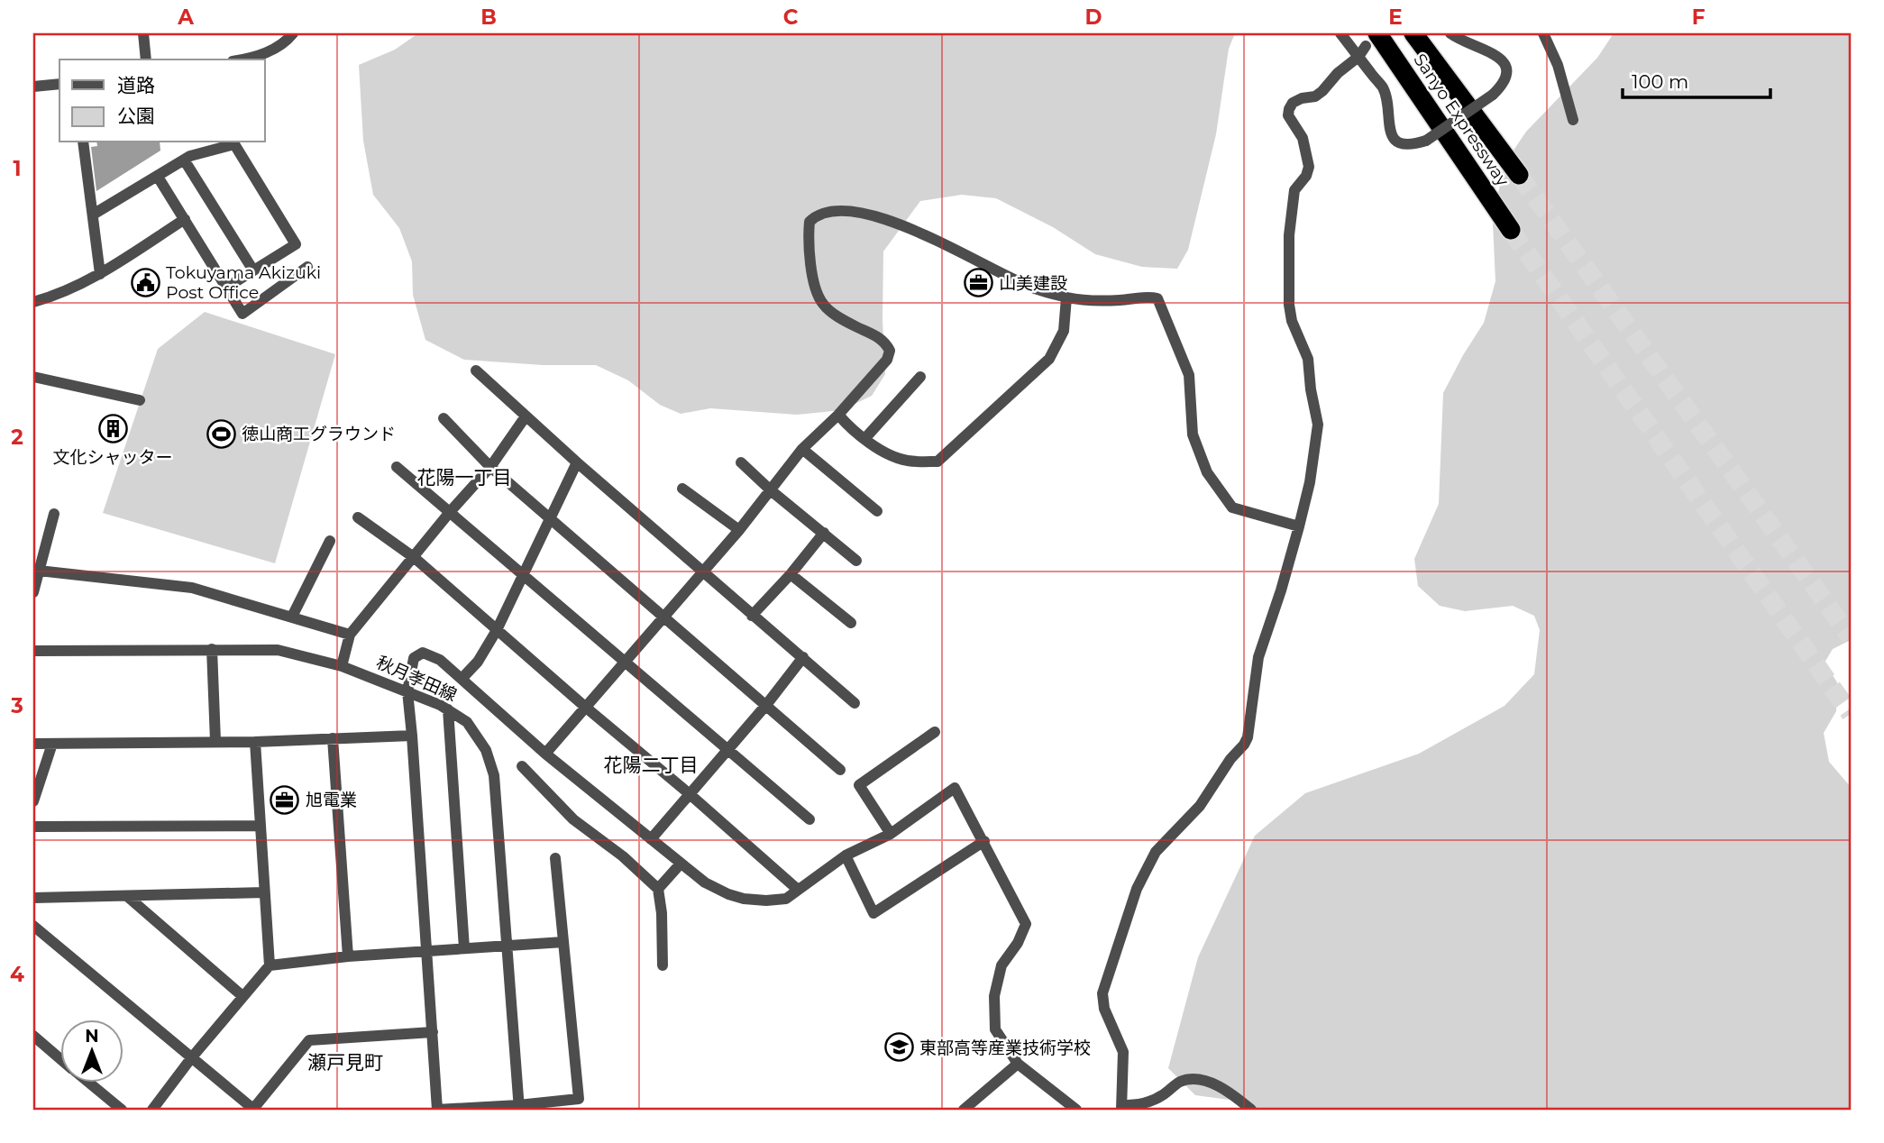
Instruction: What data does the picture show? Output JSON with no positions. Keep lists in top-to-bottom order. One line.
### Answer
{"streets":{"highway":["Sanyo Expressway"],"street":["秋月孝田線"]},"districts":["花陽一丁目","花陽二丁目","瀬戸見町"],"places":{"public building":["Tokuyama Akizuki Post Office"],"office":["山美建設","旭電業"],"building":["文化シャッター"],"sports":["徳山商工グラウンド"],"school or university":["東部高等産業技術学校"]},"legend":["道路","公園"],"scale_bar":"100 m","north":"top","grid":{"columns":["A","B","C","D","E","F"],"rows":["1","2","3","4"]}}
